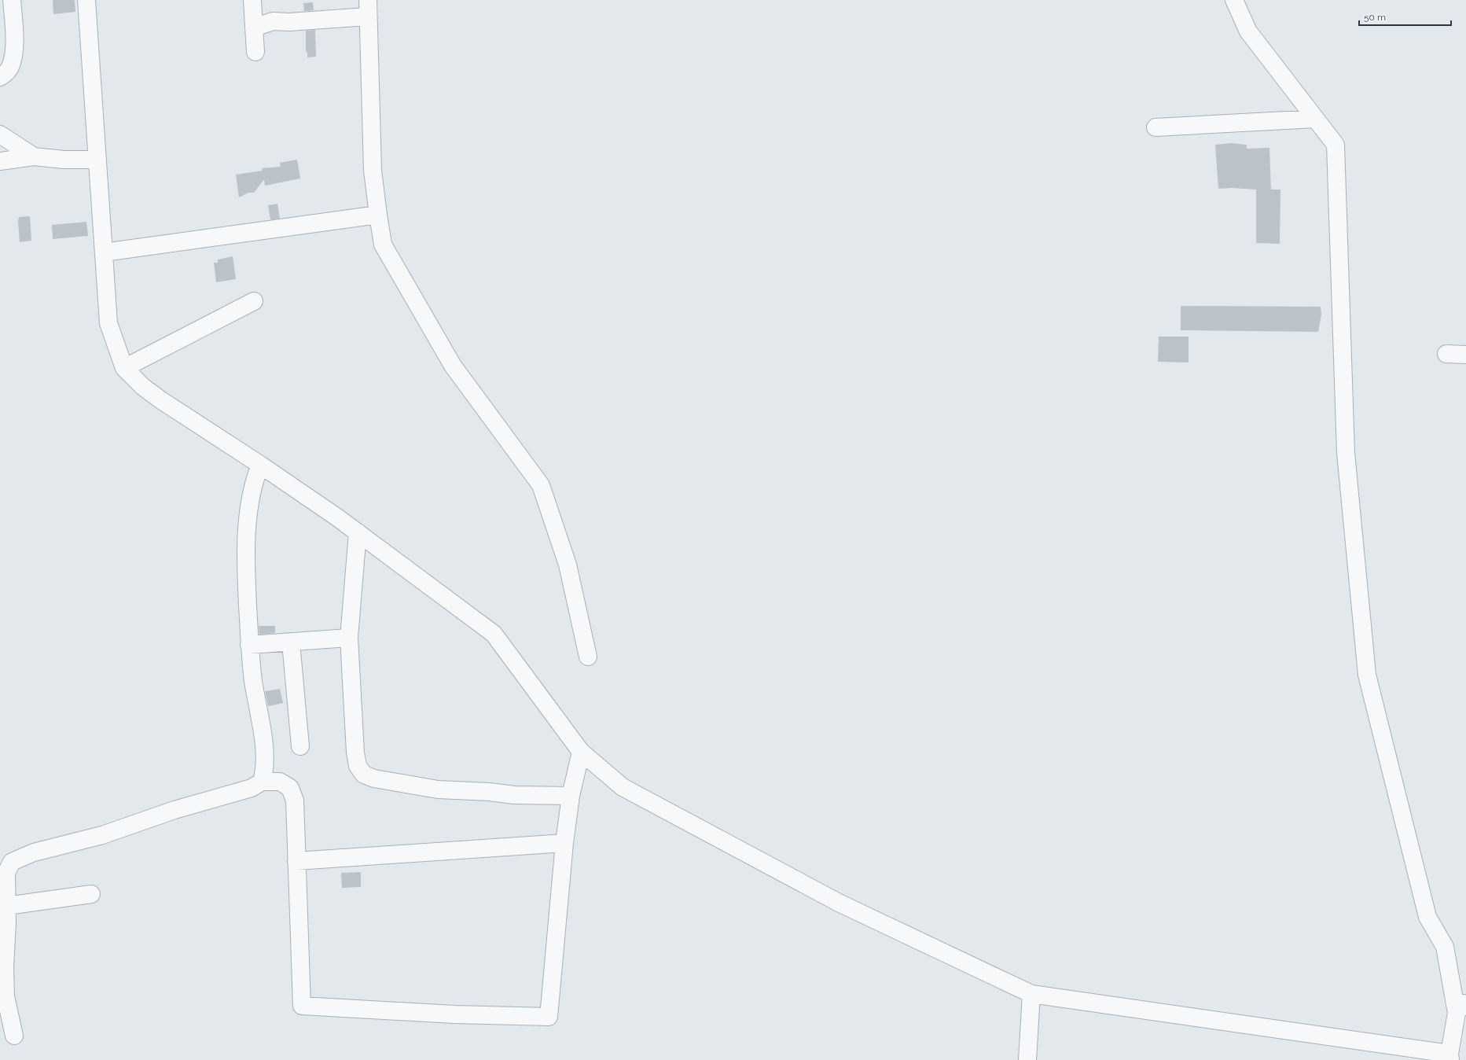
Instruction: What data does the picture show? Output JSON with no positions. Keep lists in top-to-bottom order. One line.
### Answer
{"scale_bar":"50 m"}
